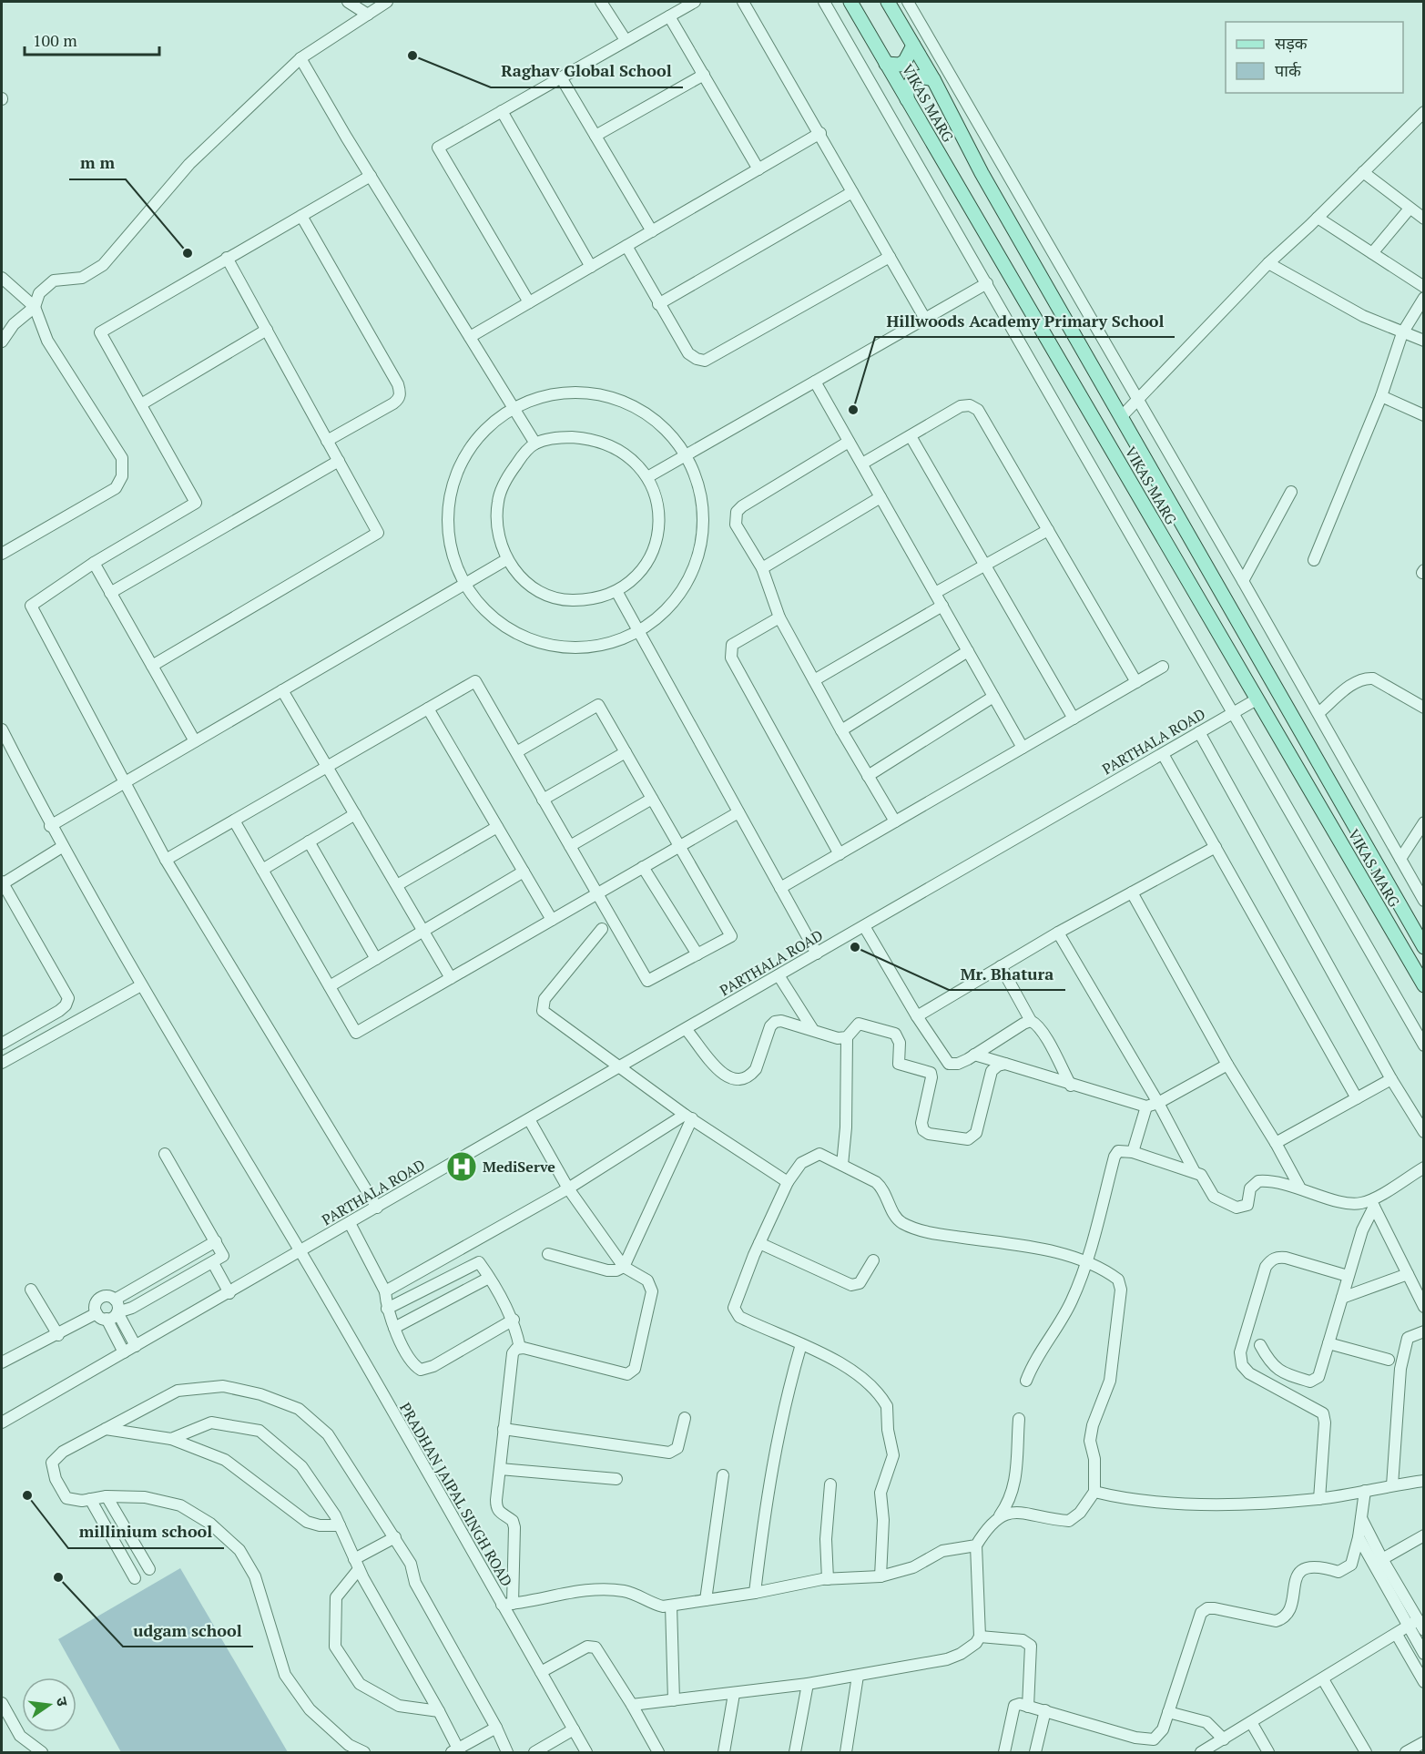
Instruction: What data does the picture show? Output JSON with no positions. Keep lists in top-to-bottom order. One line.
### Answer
{"streets":{"main road":["VIKAS MARG"],"street":["PARTHALA ROAD","PRADHAN JAIPAL SINGH ROAD"]},"crossings":[["VIKAS MARG","PARTHALA ROAD"],["PARTHALA ROAD","PRADHAN JAIPAL SINGH ROAD"]],"places":{"other":["Raghav Global School","m m","Hillwoods Academy Primary School","Mr. Bhatura","millinium school","udgam school"],"hospital":["MediServe"]},"legend":["सड़क","पार्क"],"scale_bar":"100 m","north":"right"}
